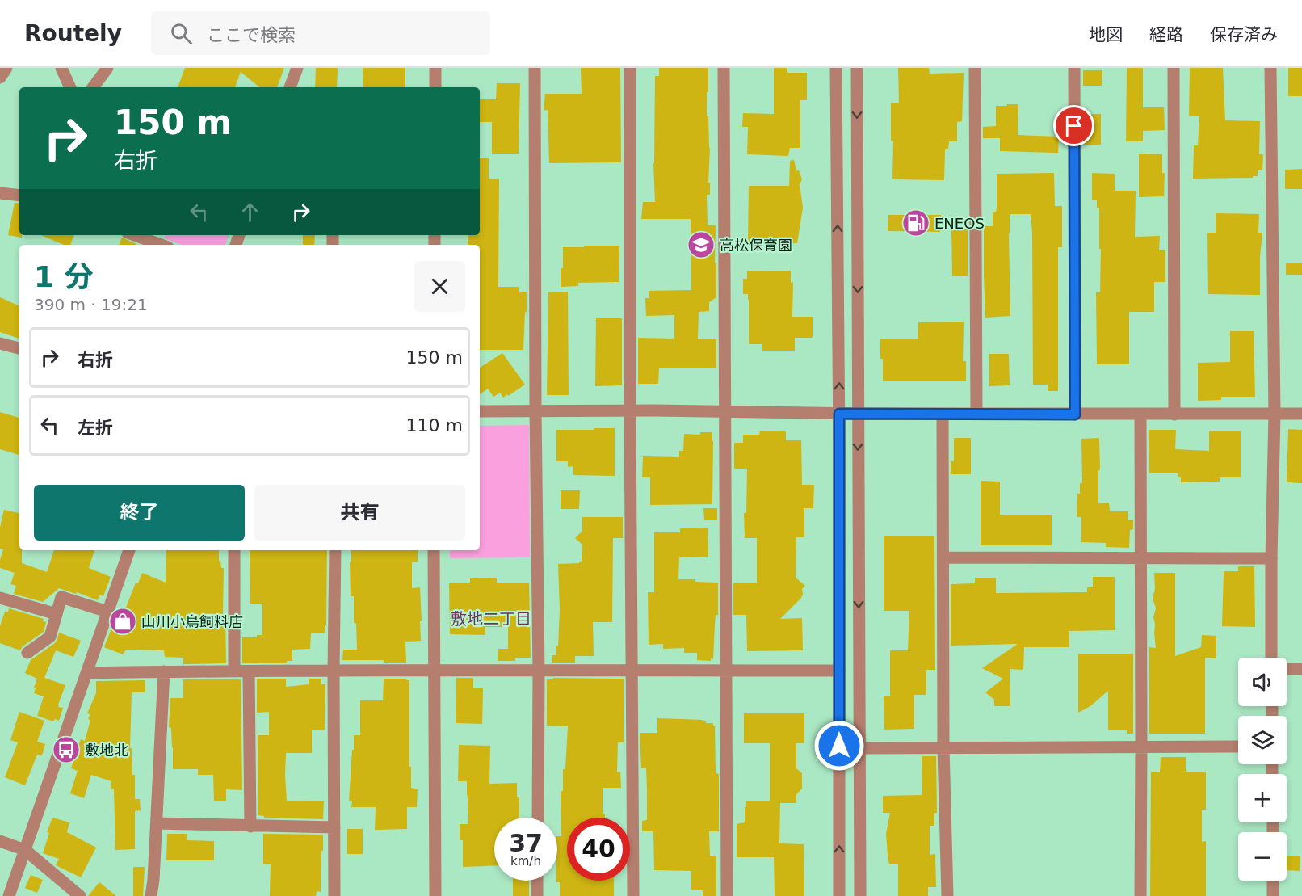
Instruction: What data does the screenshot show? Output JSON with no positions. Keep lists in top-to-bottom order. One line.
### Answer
{"districts":["敷地二丁目"],"places":{"fuel station":["ENEOS"],"school or university":["高松保育園"],"shop":["山川小鳥飼料店"],"bus stop":["敷地北"]},"page":{"header":"Routely","search":"ここで検索","nav":["地図","経路","保存済み"],"turn":["150 m","右折"],"heading":["1 分","390 m · 19:21"],"list":[{"name":"右折","value":"150 m"},{"name":"左折","value":"110 m"}],"buttons":["終了","共有"],"map_buttons":["+","−"],"speed":"37 km/h","limit":"40"}}
